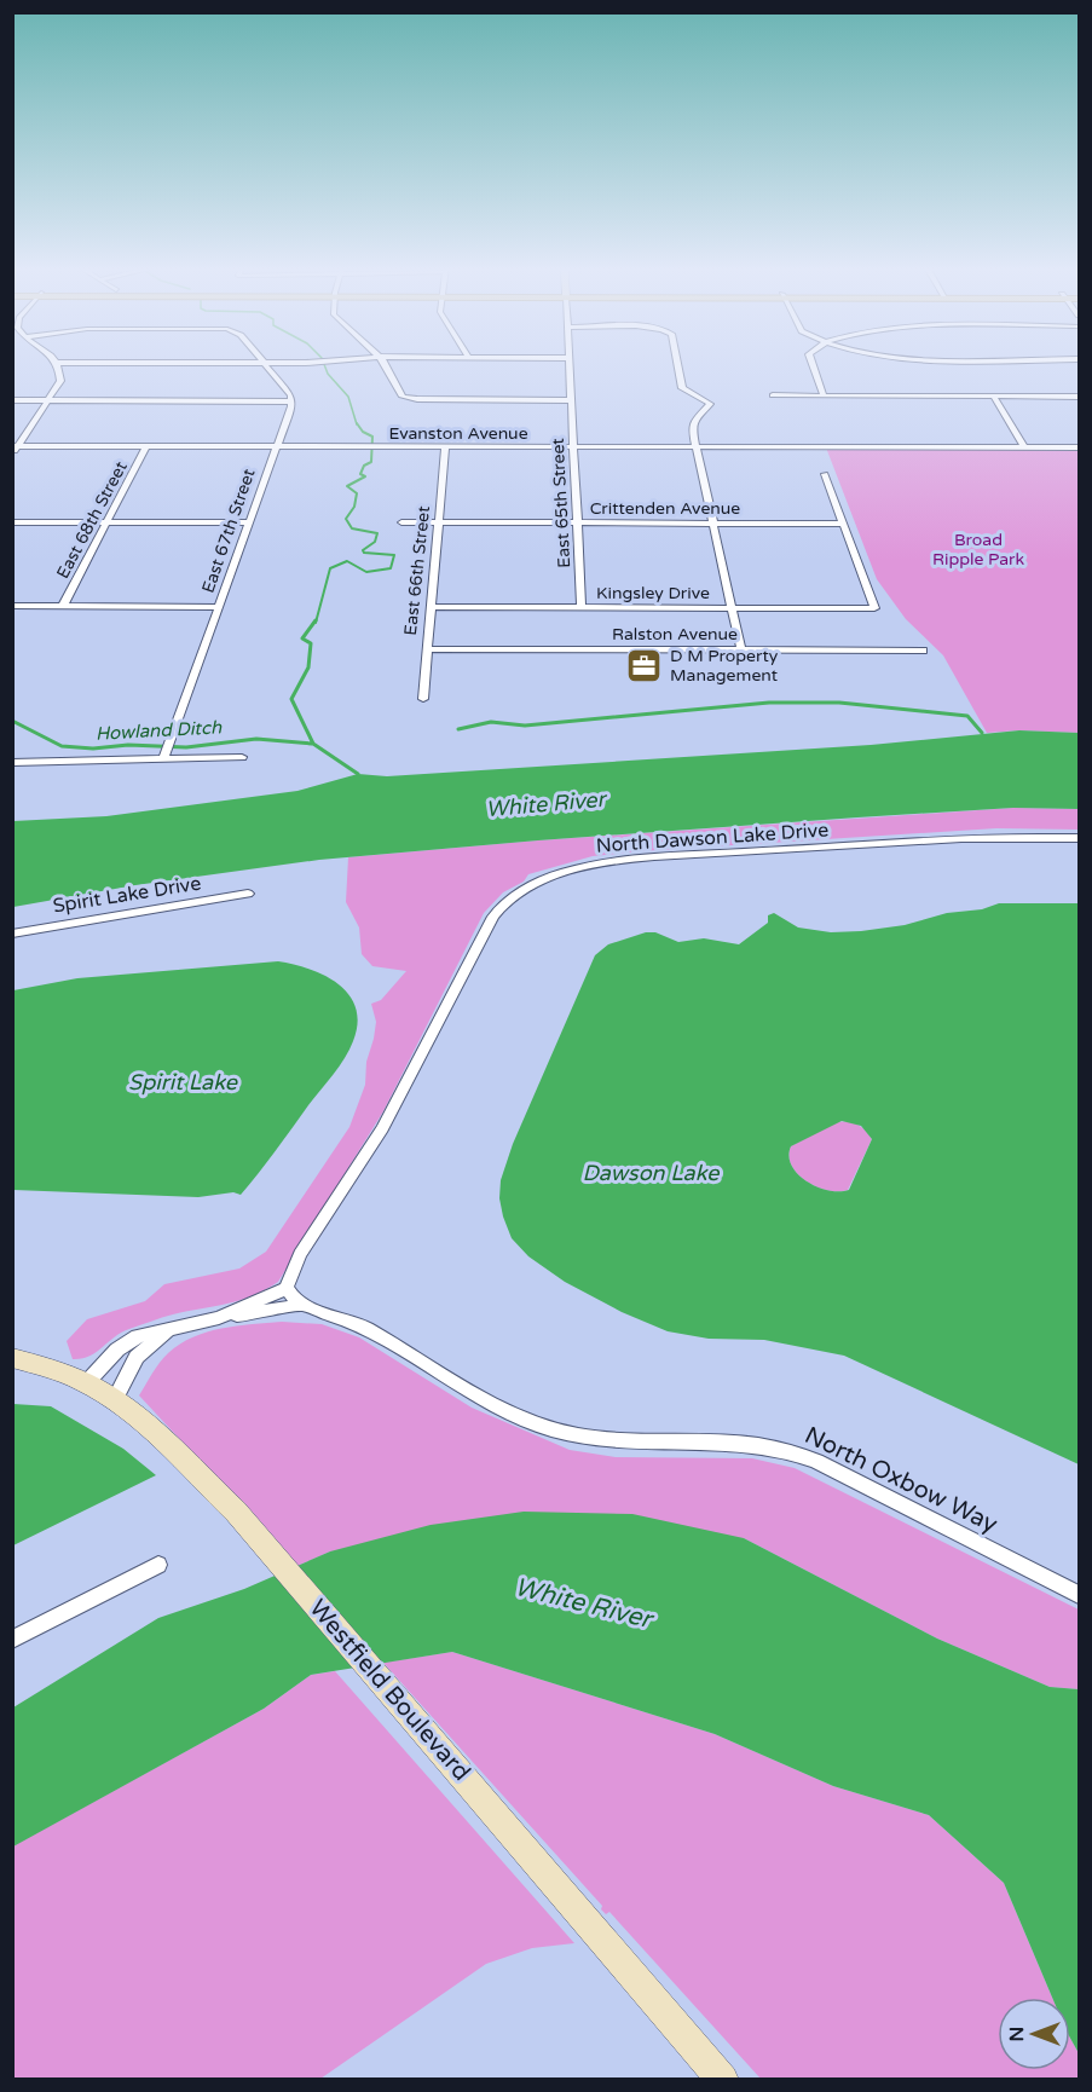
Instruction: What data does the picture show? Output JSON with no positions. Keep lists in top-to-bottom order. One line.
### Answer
{"streets":{"street":["Evanston Avenue","East 65th Street","Crittenden Avenue","East 68th Street","East 67th Street","East 66th Street","Kingsley Drive","Ralston Avenue","North Dawson Lake Drive","Spirit Lake Drive","North Oxbow Way","Westfield Boulevard"]},"crossings":[["Evanston Avenue","East 65th Street"],["Evanston Avenue","East 68th Street"],["Evanston Avenue","East 67th Street"],["Evanston Avenue","East 66th Street"],["East 65th Street","Crittenden Avenue"],["East 65th Street","Kingsley Drive"],["Crittenden Avenue","East 66th Street"],["Crittenden Avenue","Kingsley Drive"],["East 66th Street","Kingsley Drive"],["East 66th Street","Ralston Avenue"],["North Dawson Lake Drive","North Oxbow Way"]],"water":["Howland Ditch","White River","Spirit Lake","Dawson Lake"],"parks":["Broad Ripple Park"],"places":{"office":["D M Property Management"]},"north":"left"}
